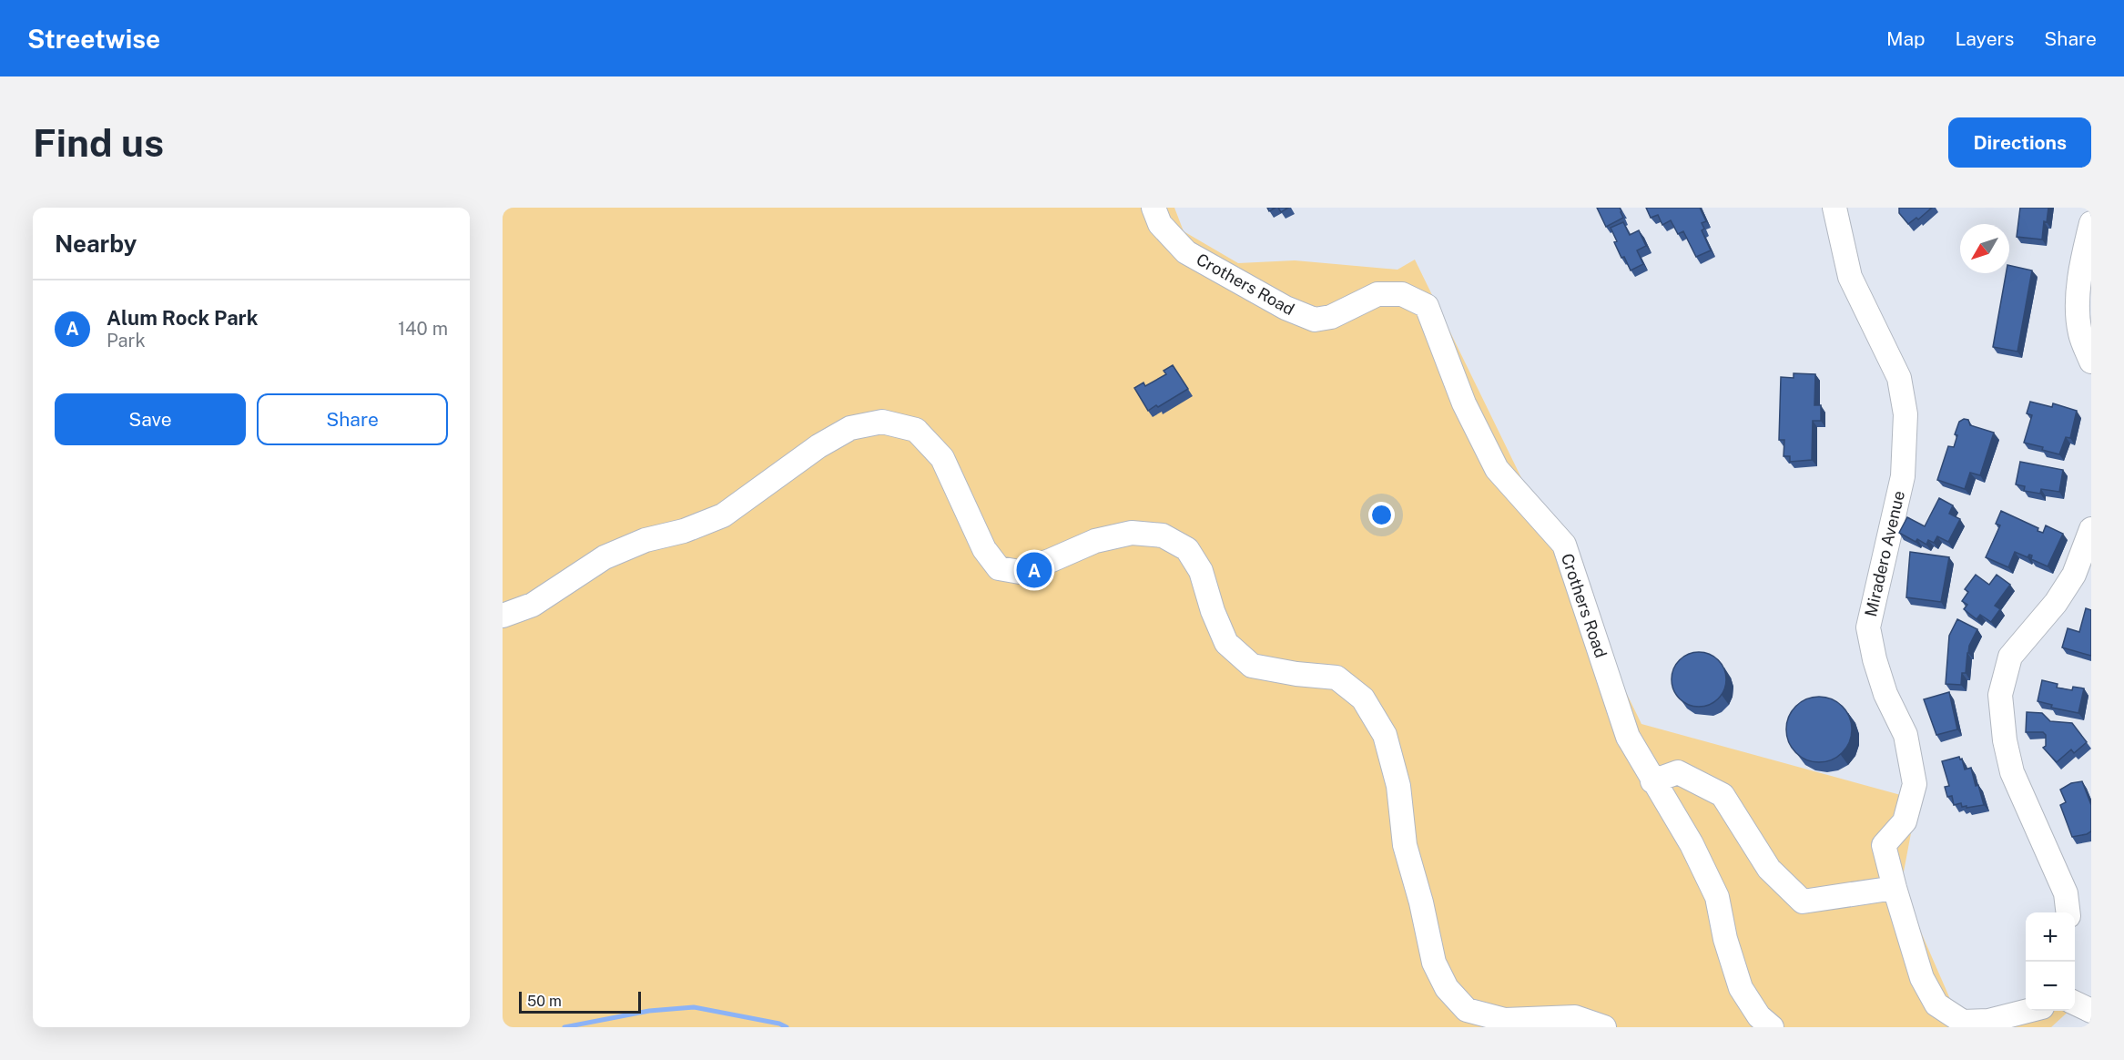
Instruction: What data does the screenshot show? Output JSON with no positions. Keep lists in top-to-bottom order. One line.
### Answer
{"streets":{"street":["Crothers Road","Miradero Avenue"]},"scale_bar":"50 m","north":"bottom left","page":{"header":"Streetwise","nav":["Map","Layers","Share"],"buttons":["Directions",["Save","Share"]],"title":"Find us","heading":"Nearby","list":[{"mark":"A","name":"Alum Rock Park","note":"Park","value":"140 m"}],"pins":"A","map_buttons":["+","−"],"scale":"50 m"}}
